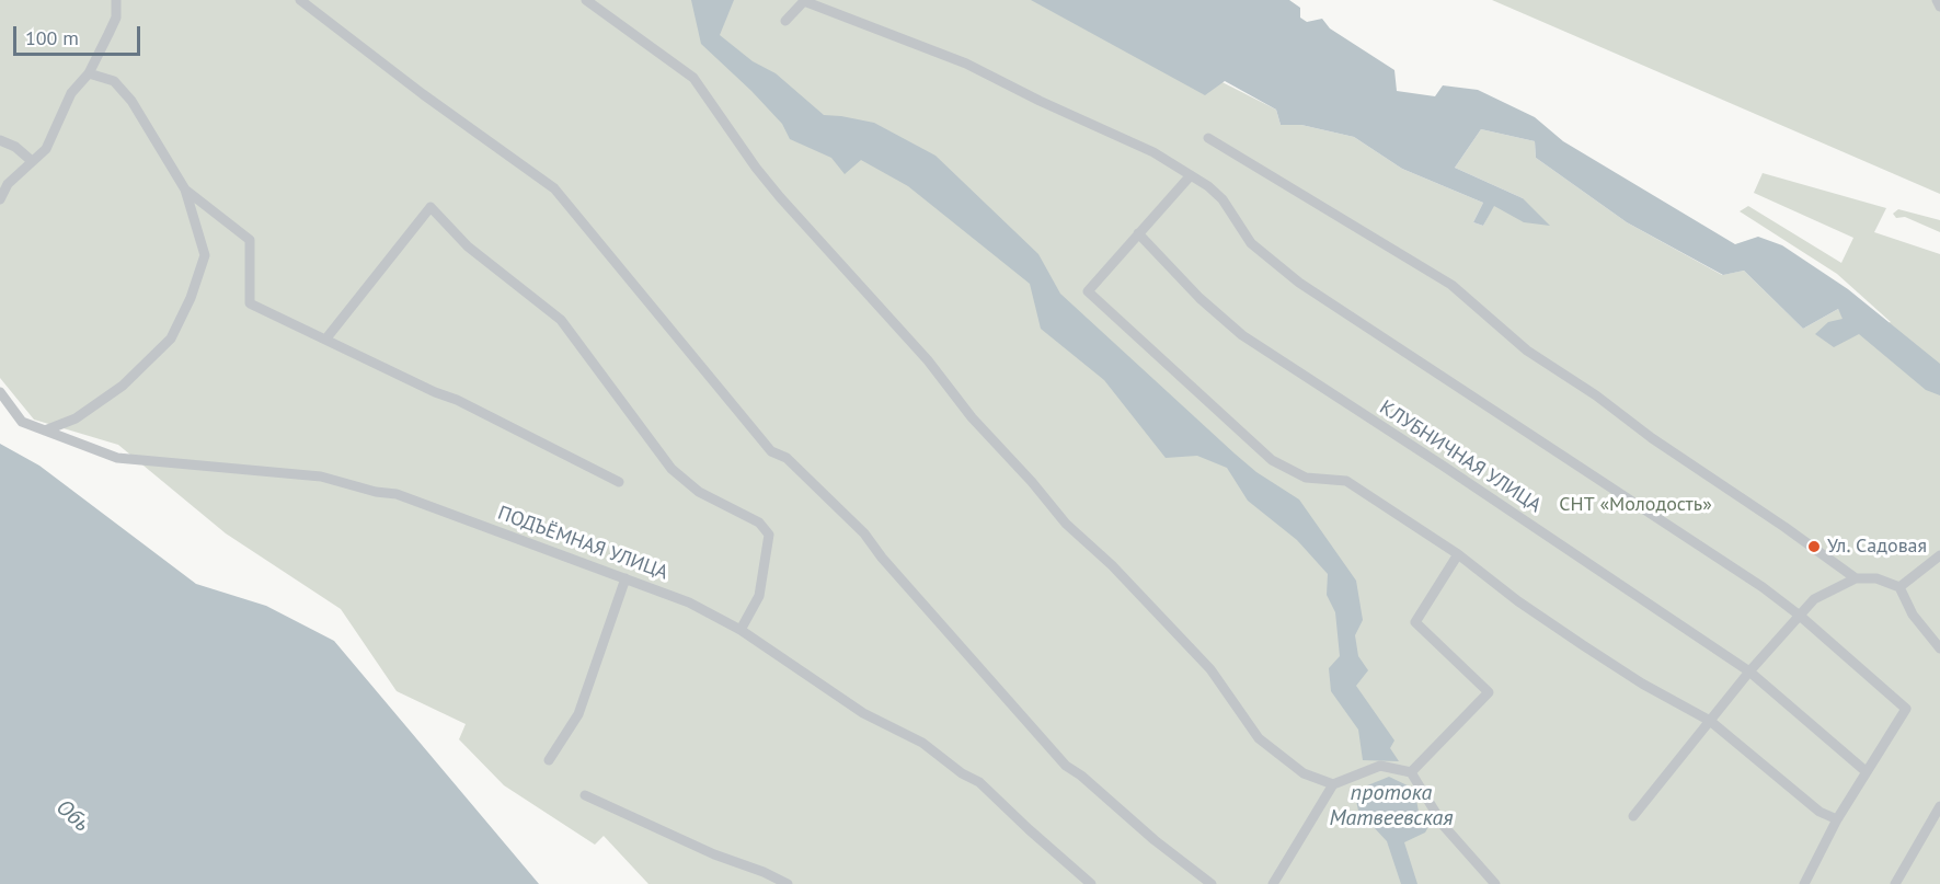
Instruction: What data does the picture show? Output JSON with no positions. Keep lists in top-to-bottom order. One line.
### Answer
{"streets":{"street":["КЛУБНИЧНАЯ УЛИЦА","ПОДЪЁМНАЯ УЛИЦА"]},"water":["протока Матвеевская","Обь"],"parks":["СНТ «Молодость»"],"places":["Ул. Садовая"],"scale_bar":"100 m"}
